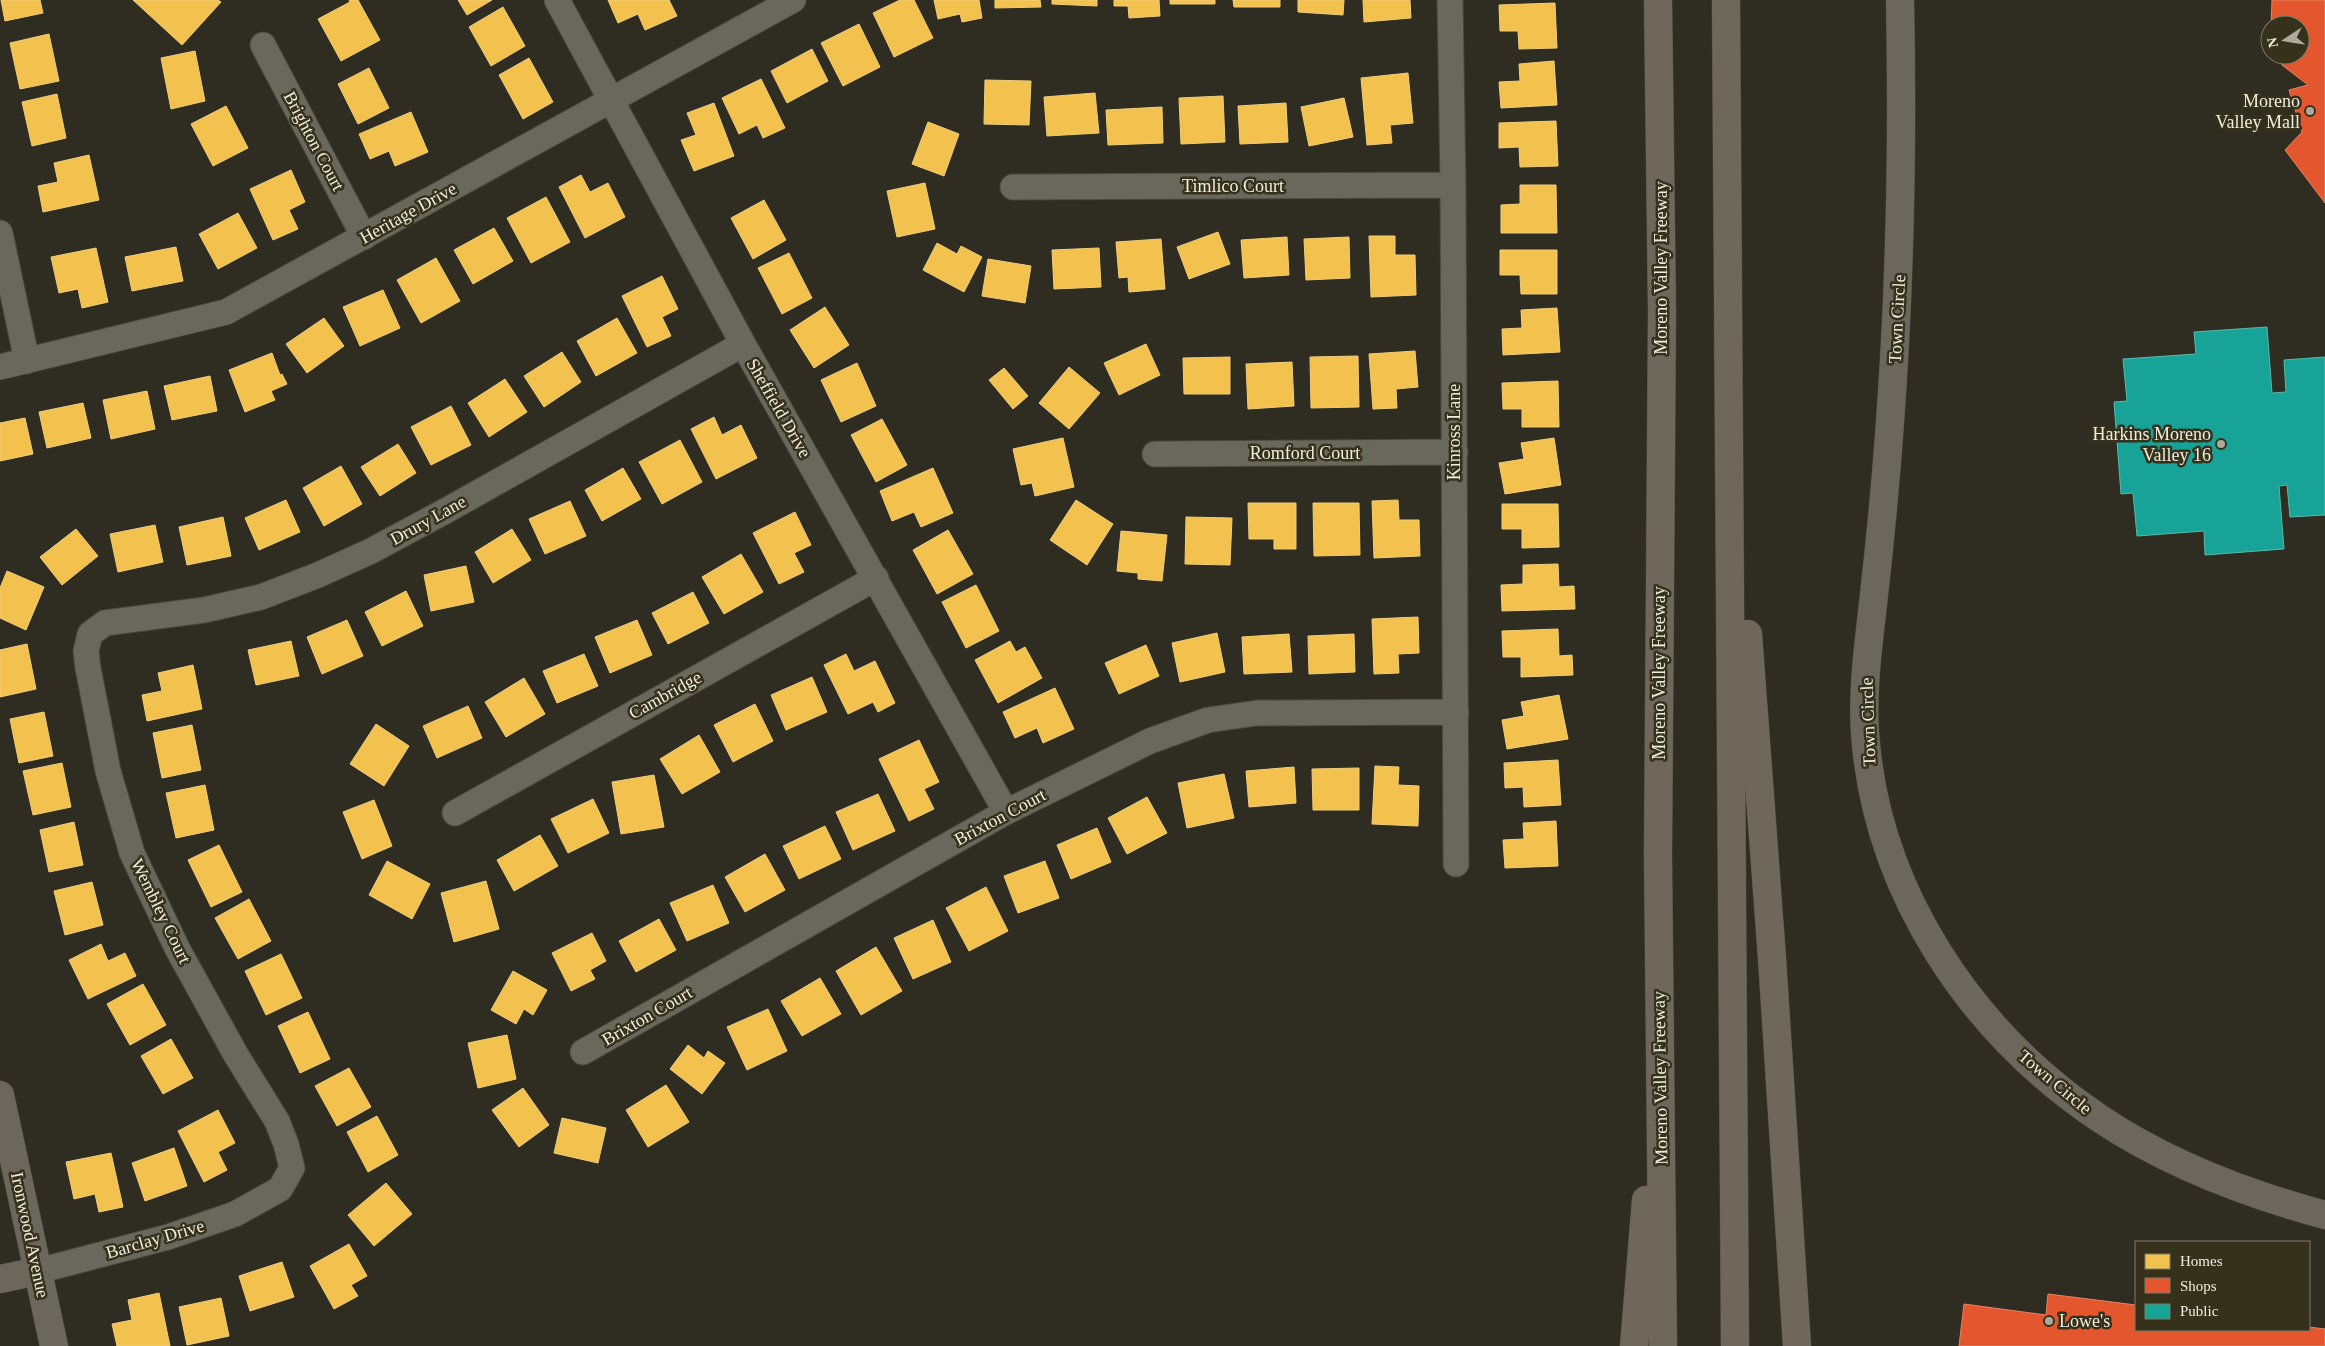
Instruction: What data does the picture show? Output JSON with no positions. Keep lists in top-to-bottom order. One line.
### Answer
{"streets":{"highway":["Moreno Valley Freeway"],"street":["Brighton Court","Timlico Court","Heritage Drive","Town Circle","Sheffield Drive","Kinross Lane","Romford Court","Drury Lane","Cambridge","Brixton Court","Wembley Court","Ironwood Avenue","Barclay Drive"]},"crossings":[["Brighton Court","Heritage Drive"],["Timlico Court","Kinross Lane"],["Heritage Drive","Sheffield Drive"],["Sheffield Drive","Drury Lane"],["Sheffield Drive","Cambridge"],["Sheffield Drive","Brixton Court"],["Kinross Lane","Romford Court"],["Kinross Lane","Brixton Court"],["Drury Lane","Wembley Court"],["Wembley Court","Barclay Drive"],["Ironwood Avenue","Barclay Drive"]],"places":["Moreno Valley Mall","Harkins Moreno Valley 16","Lowe's"],"legend":["Homes","Shops","Public"],"north":"left"}
